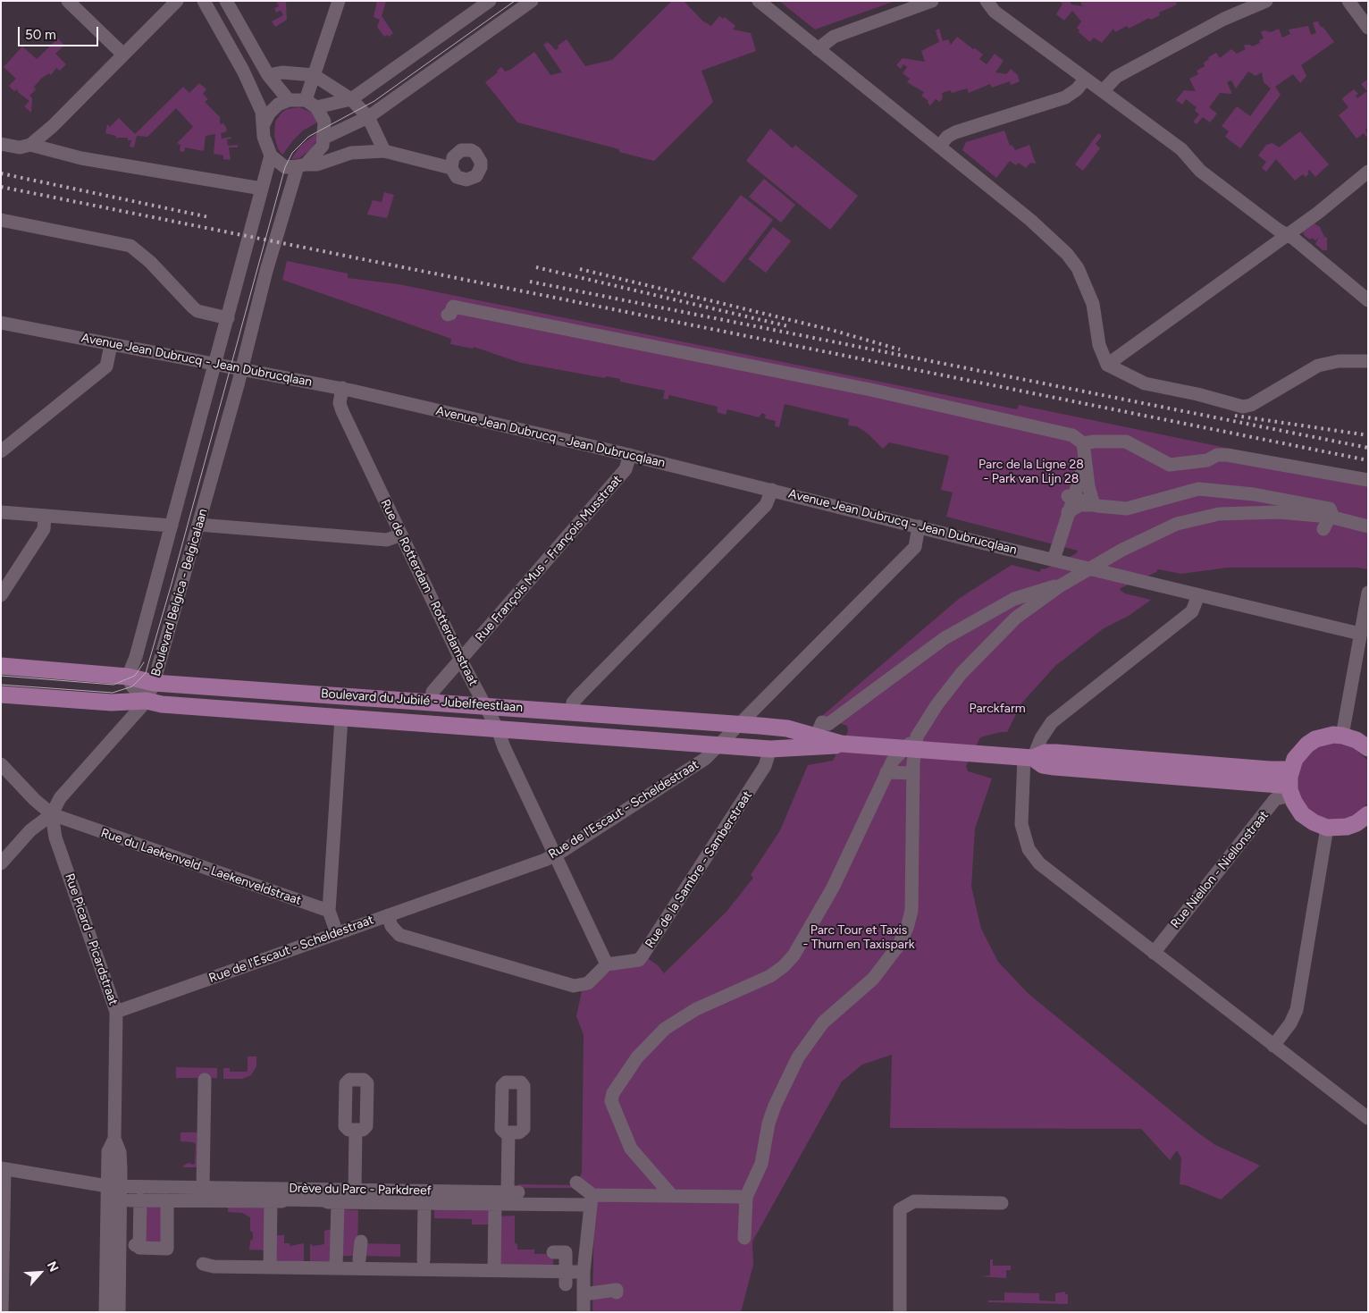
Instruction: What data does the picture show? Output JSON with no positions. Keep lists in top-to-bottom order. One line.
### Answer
{"streets":{"main road":["Boulevard du Jubilé - Jubelfeestlaan"],"street":["Avenue Jean Dubrucq - Jean Dubrucqlaan","Rue François Mus - François Musstraat","Boulevard Belgica - Belgicalaan","Rue de Rotterdam - Rotterdamstraat","Rue de l'Escaut - Scheldestraat","Rue du Laekenveld - Laekenveldstraat","Rue de la Sambre - Samberstraat","Rue Niellon - Niellonstraat","Rue Picard - Picardstraat","Drève du Parc - Parkdreef"]},"crossings":[["Avenue Jean Dubrucq - Jean Dubrucqlaan","Rue François Mus - François Musstraat"],["Avenue Jean Dubrucq - Jean Dubrucqlaan","Boulevard Belgica - Belgicalaan"],["Avenue Jean Dubrucq - Jean Dubrucqlaan","Rue de Rotterdam - Rotterdamstraat"],["Avenue Jean Dubrucq - Jean Dubrucqlaan","Rue de l'Escaut - Scheldestraat"],["Rue François Mus - François Musstraat","Rue de Rotterdam - Rotterdamstraat"],["Rue François Mus - François Musstraat","Boulevard du Jubilé - Jubelfeestlaan"],["Boulevard Belgica - Belgicalaan","Boulevard du Jubilé - Jubelfeestlaan"],["Boulevard Belgica - Belgicalaan","Rue du Laekenveld - Laekenveldstraat"],["Boulevard Belgica - Belgicalaan","Rue Picard - Picardstraat"],["Rue de Rotterdam - Rotterdamstraat","Boulevard du Jubilé - Jubelfeestlaan"],["Rue de Rotterdam - Rotterdamstraat","Rue de l'Escaut - Scheldestraat"],["Rue de Rotterdam - Rotterdamstraat","Rue de la Sambre - Samberstraat"],["Boulevard du Jubilé - Jubelfeestlaan","Rue de l'Escaut - Scheldestraat"],["Boulevard du Jubilé - Jubelfeestlaan","Rue de la Sambre - Samberstraat"],["Boulevard du Jubilé - Jubelfeestlaan","Rue Niellon - Niellonstraat"],["Rue de l'Escaut - Scheldestraat","Rue Picard - Picardstraat"],["Rue du Laekenveld - Laekenveldstraat","Rue Picard - Picardstraat"],["Rue Picard - Picardstraat","Drève du Parc - Parkdreef"]],"parks":["Parc de la Ligne 28 - Park van Lijn 28","Parckfarm","Parc Tour et Taxis - Thurn en Taxispark"],"scale_bar":"50 m","north":"top right"}
